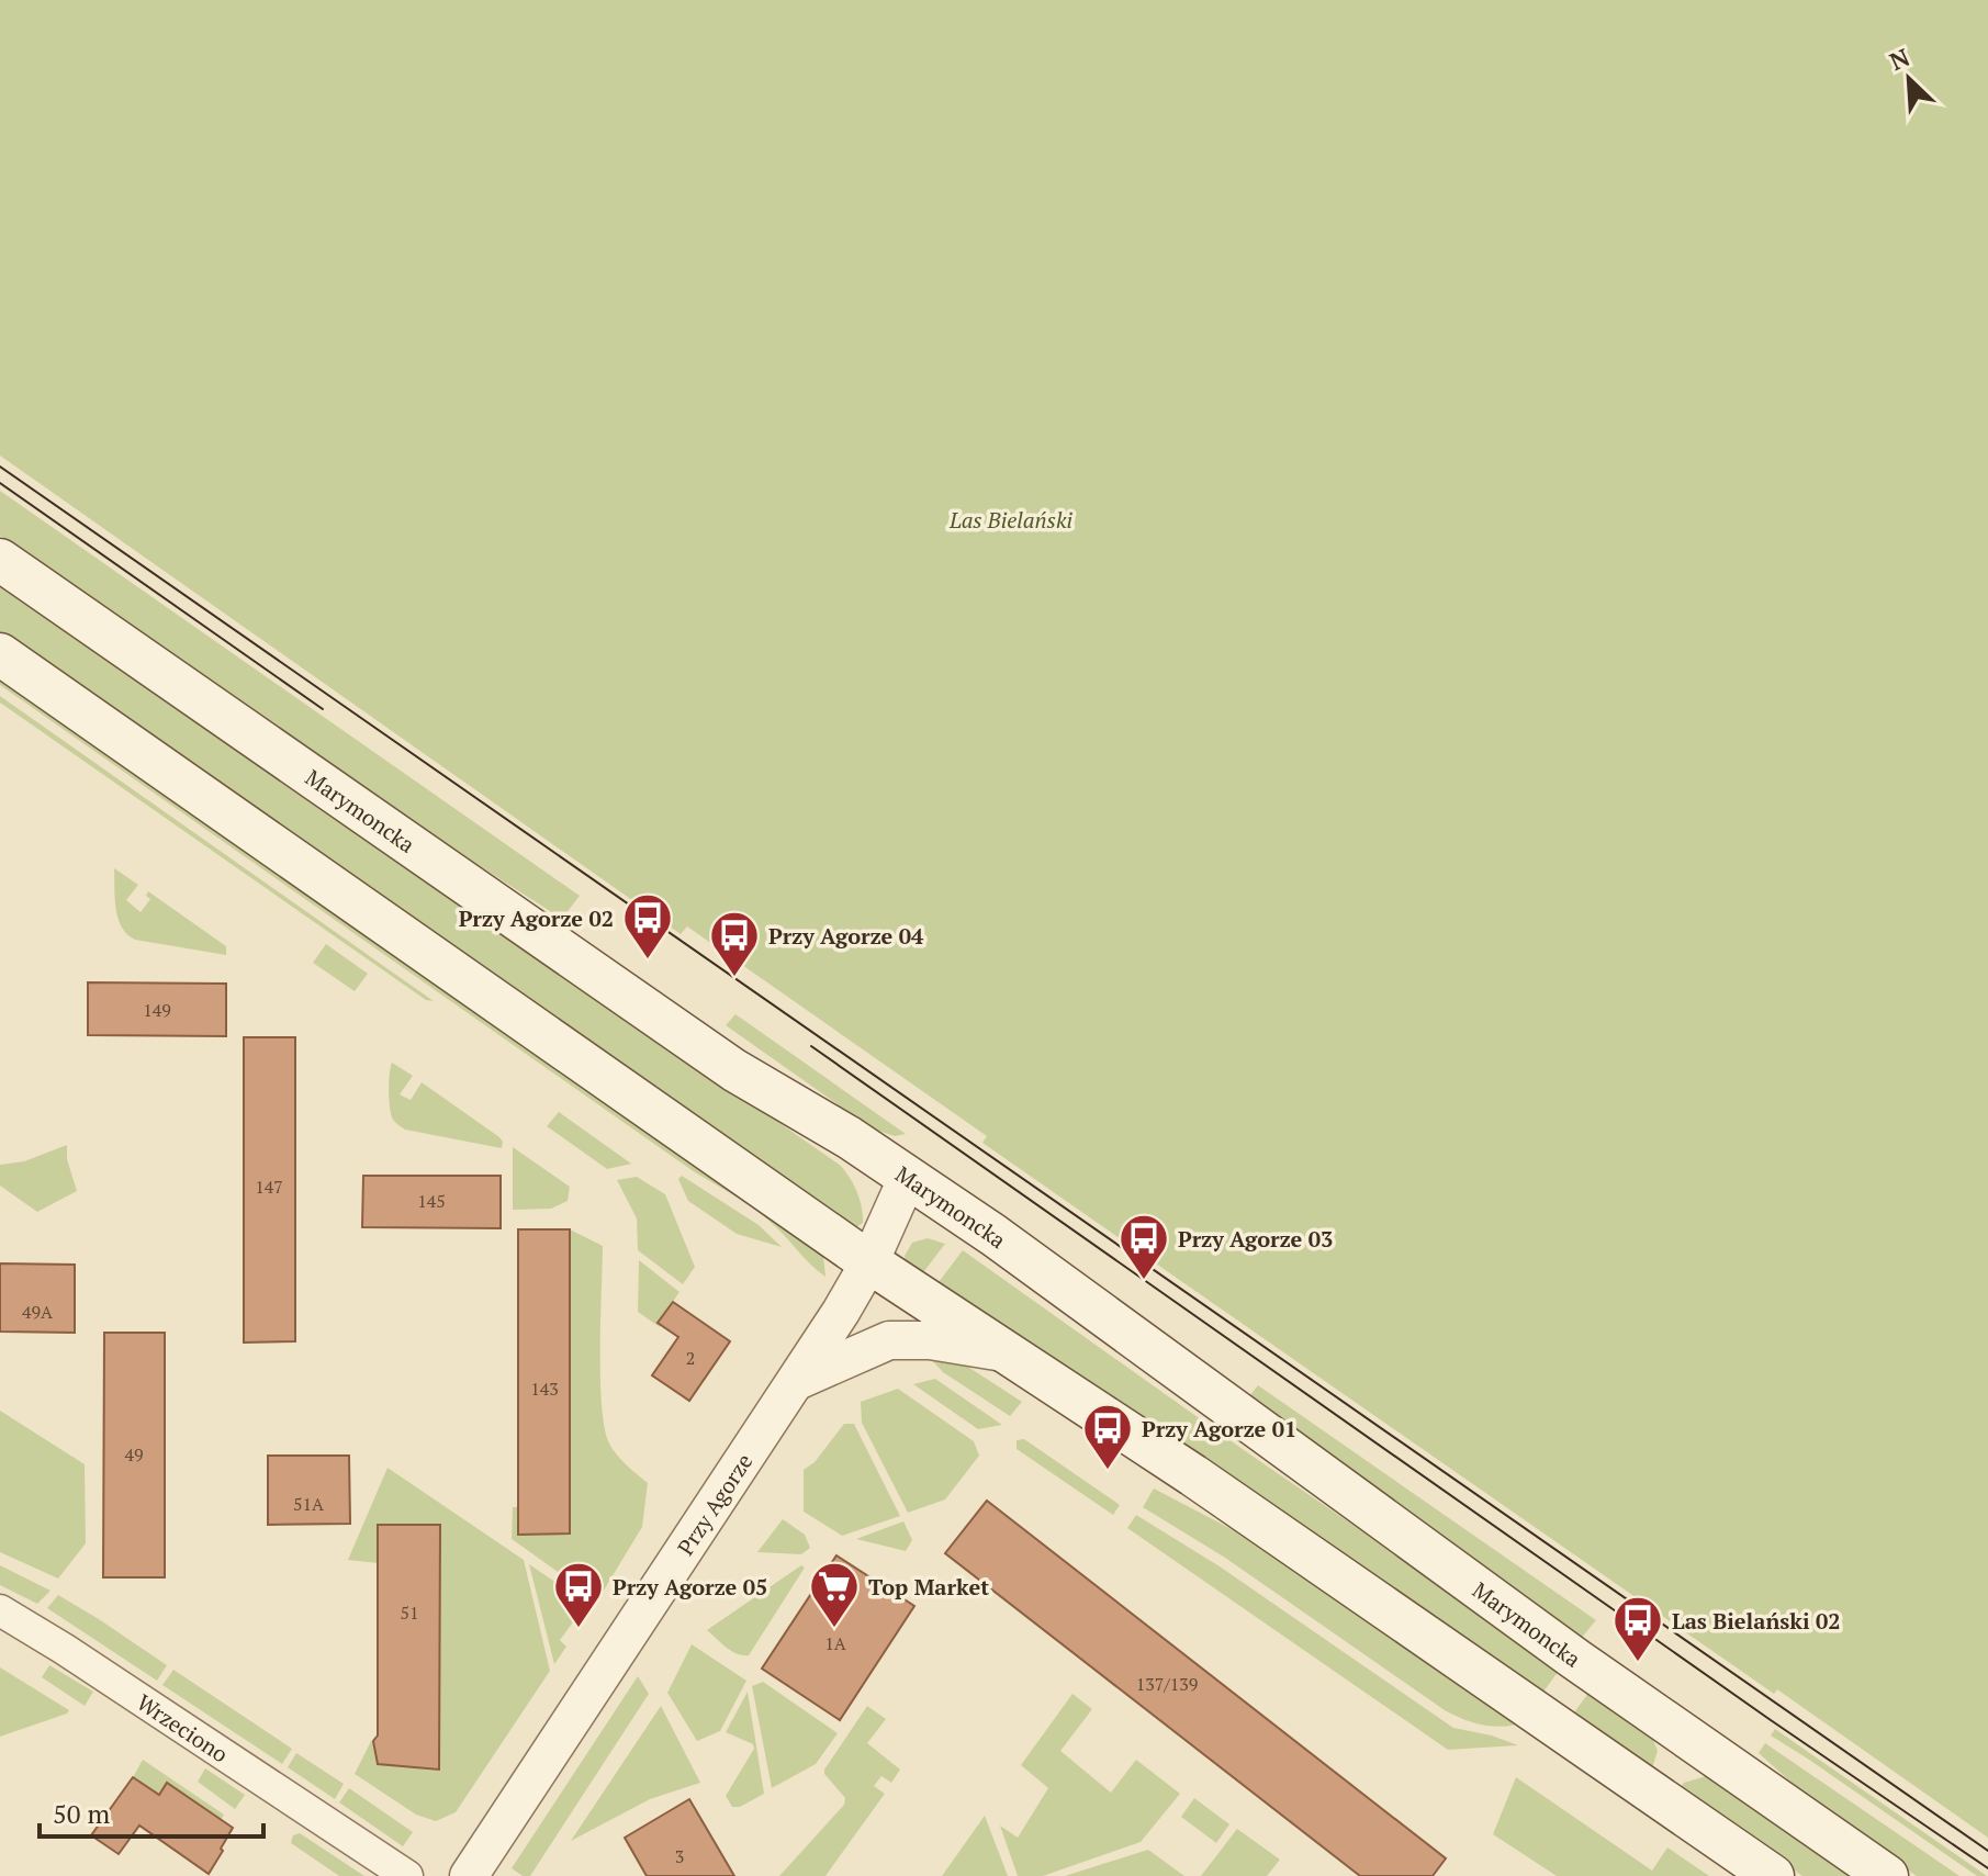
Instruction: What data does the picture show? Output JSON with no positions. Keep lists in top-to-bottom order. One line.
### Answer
{"streets":{"main road":["Marymoncka"],"street":["Przy Agorze","Wrzeciono"]},"crossings":[["Marymoncka","Przy Agorze"]],"parks":["Las Bielański"],"places":{"bus stop":["Przy Agorze 02","Przy Agorze 04","Przy Agorze 03","Przy Agorze 01","Przy Agorze 05","Las Bielański 02"],"supermarket":["Top Market"]},"house_numbers":["149","147","145","49A","2","143","49","51A","51","1A","137/139","3"],"scale_bar":"50 m","north":"top left"}
